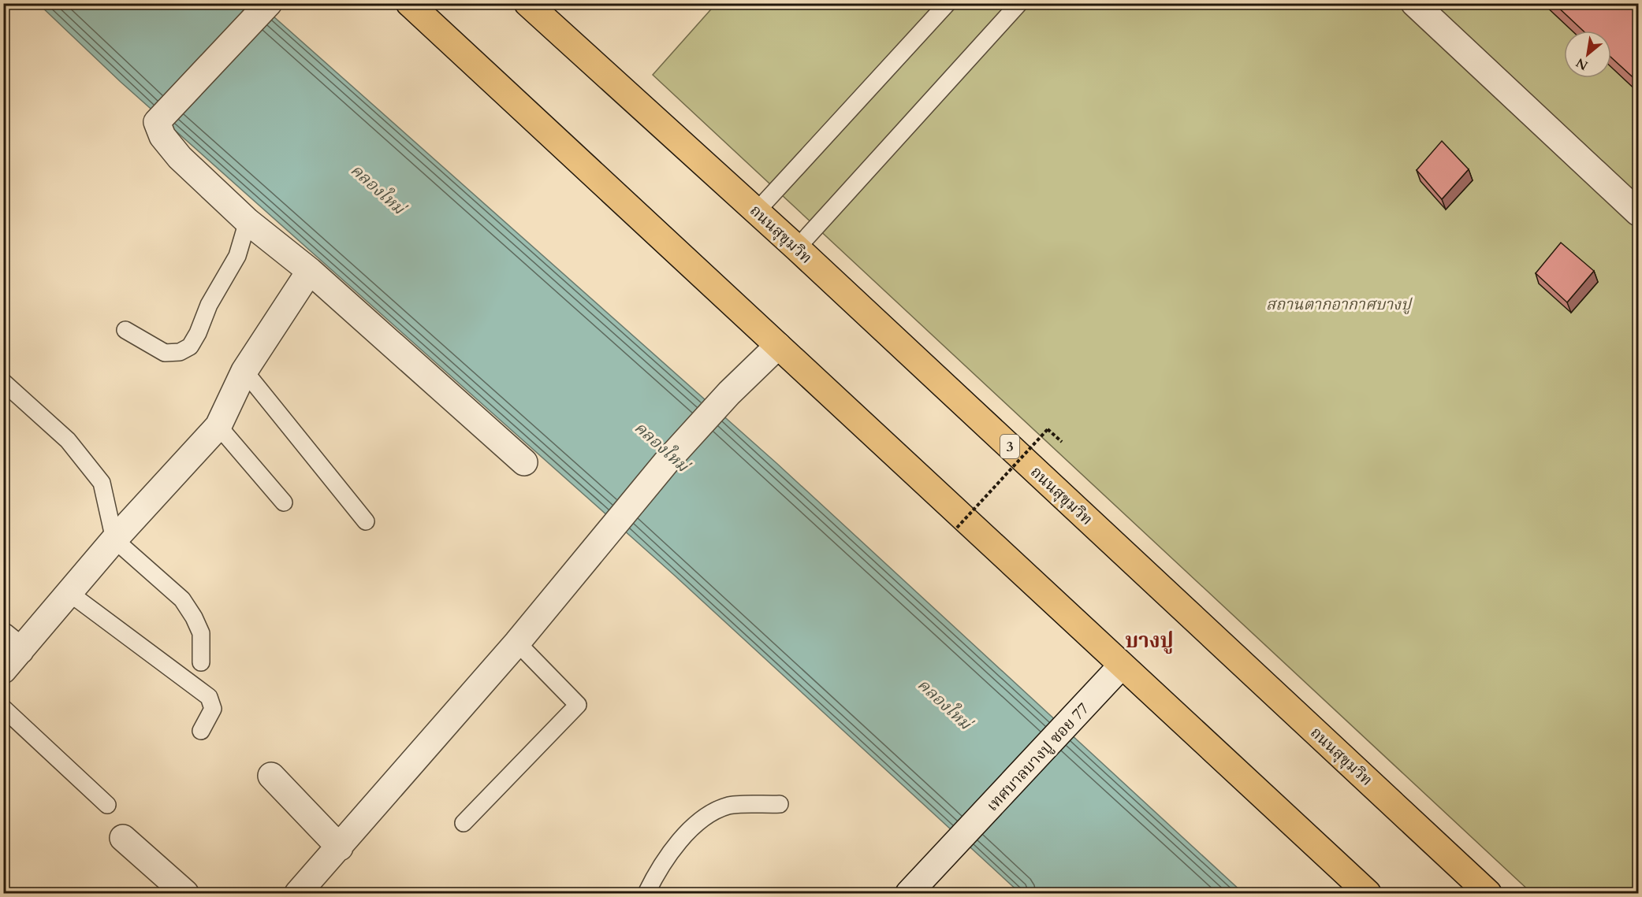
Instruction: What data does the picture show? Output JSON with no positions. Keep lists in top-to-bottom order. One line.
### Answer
{"streets":{"highway":["ถนนสุขุมวิท","3"],"street":["เทศบาลบางปู ซอย 77"]},"districts":["บางปู"],"water":["คลองใหม่"],"parks":["สถานตากอากาศบางปู"],"north":"bottom left"}
